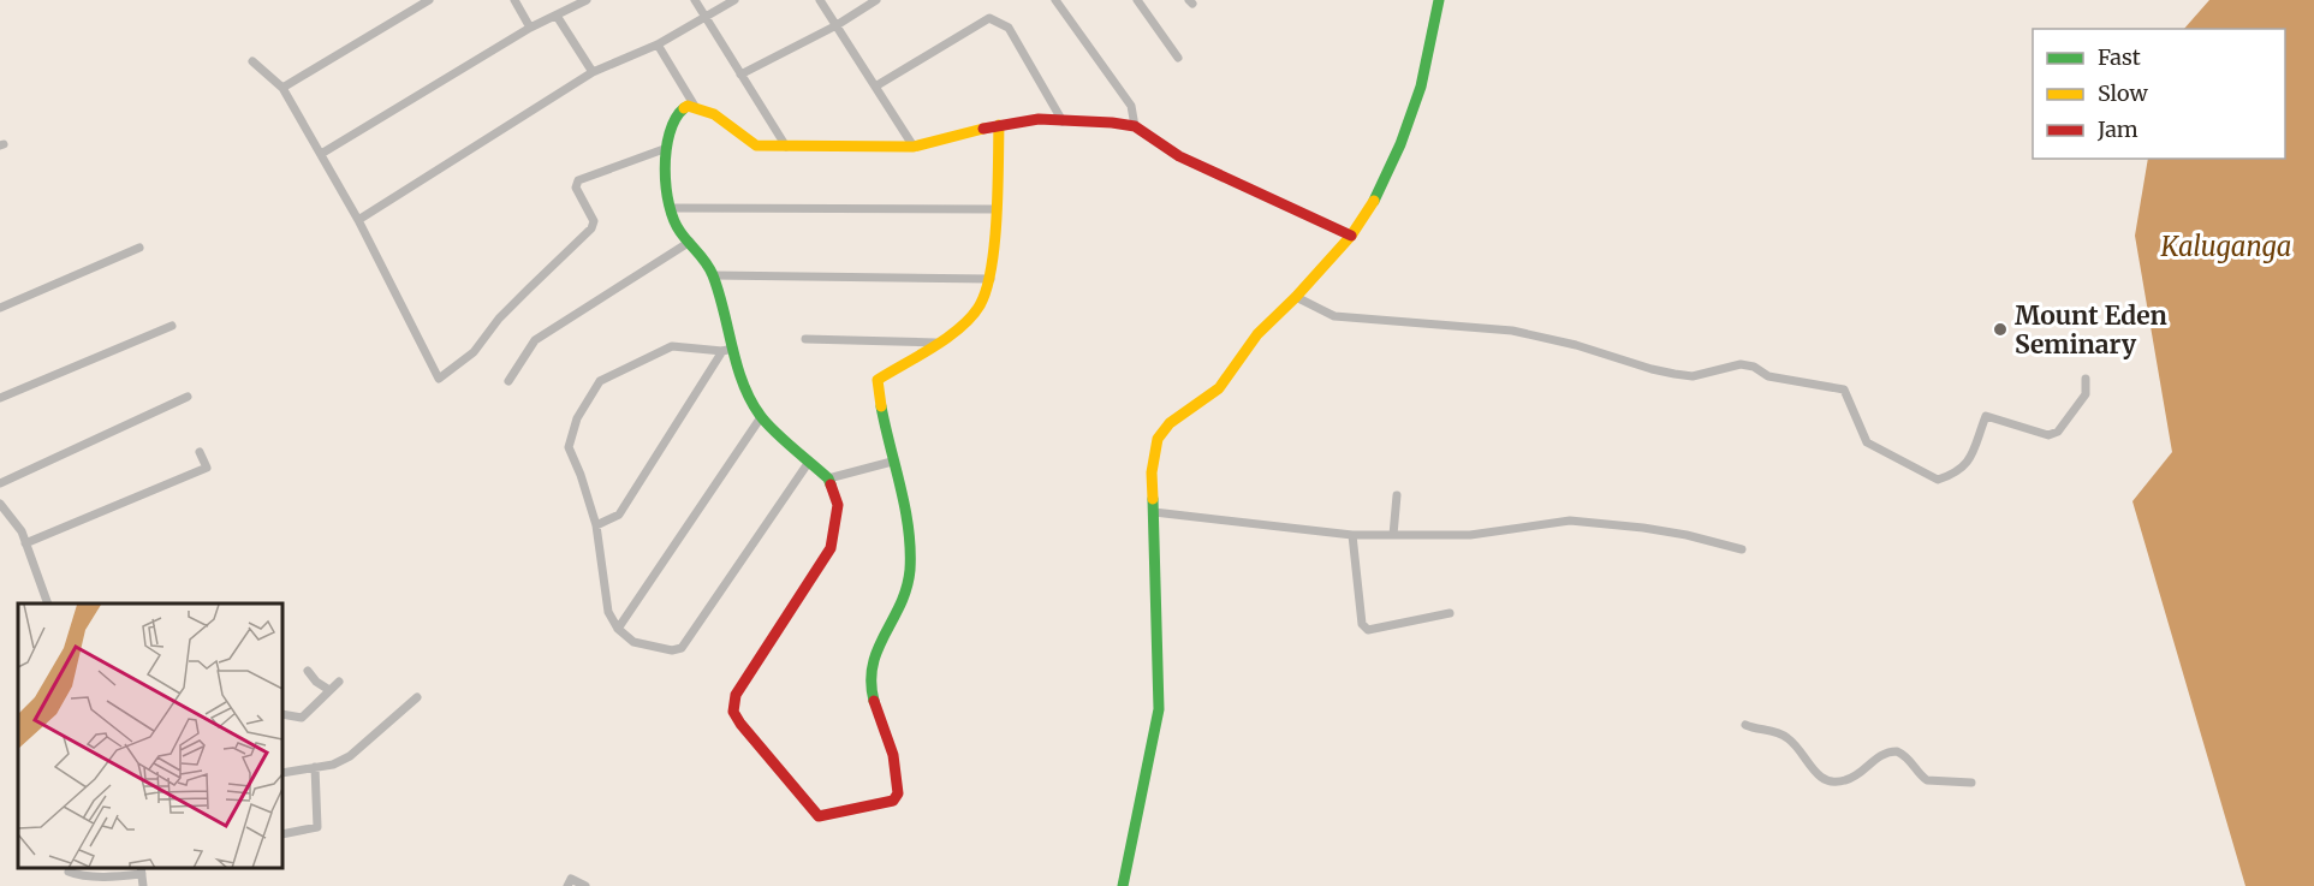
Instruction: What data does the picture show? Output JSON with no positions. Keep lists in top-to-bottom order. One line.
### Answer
{"water":["Kaluganga"],"places":["Mount Eden Seminary"],"legend":["Fast","Slow","Jam"]}
